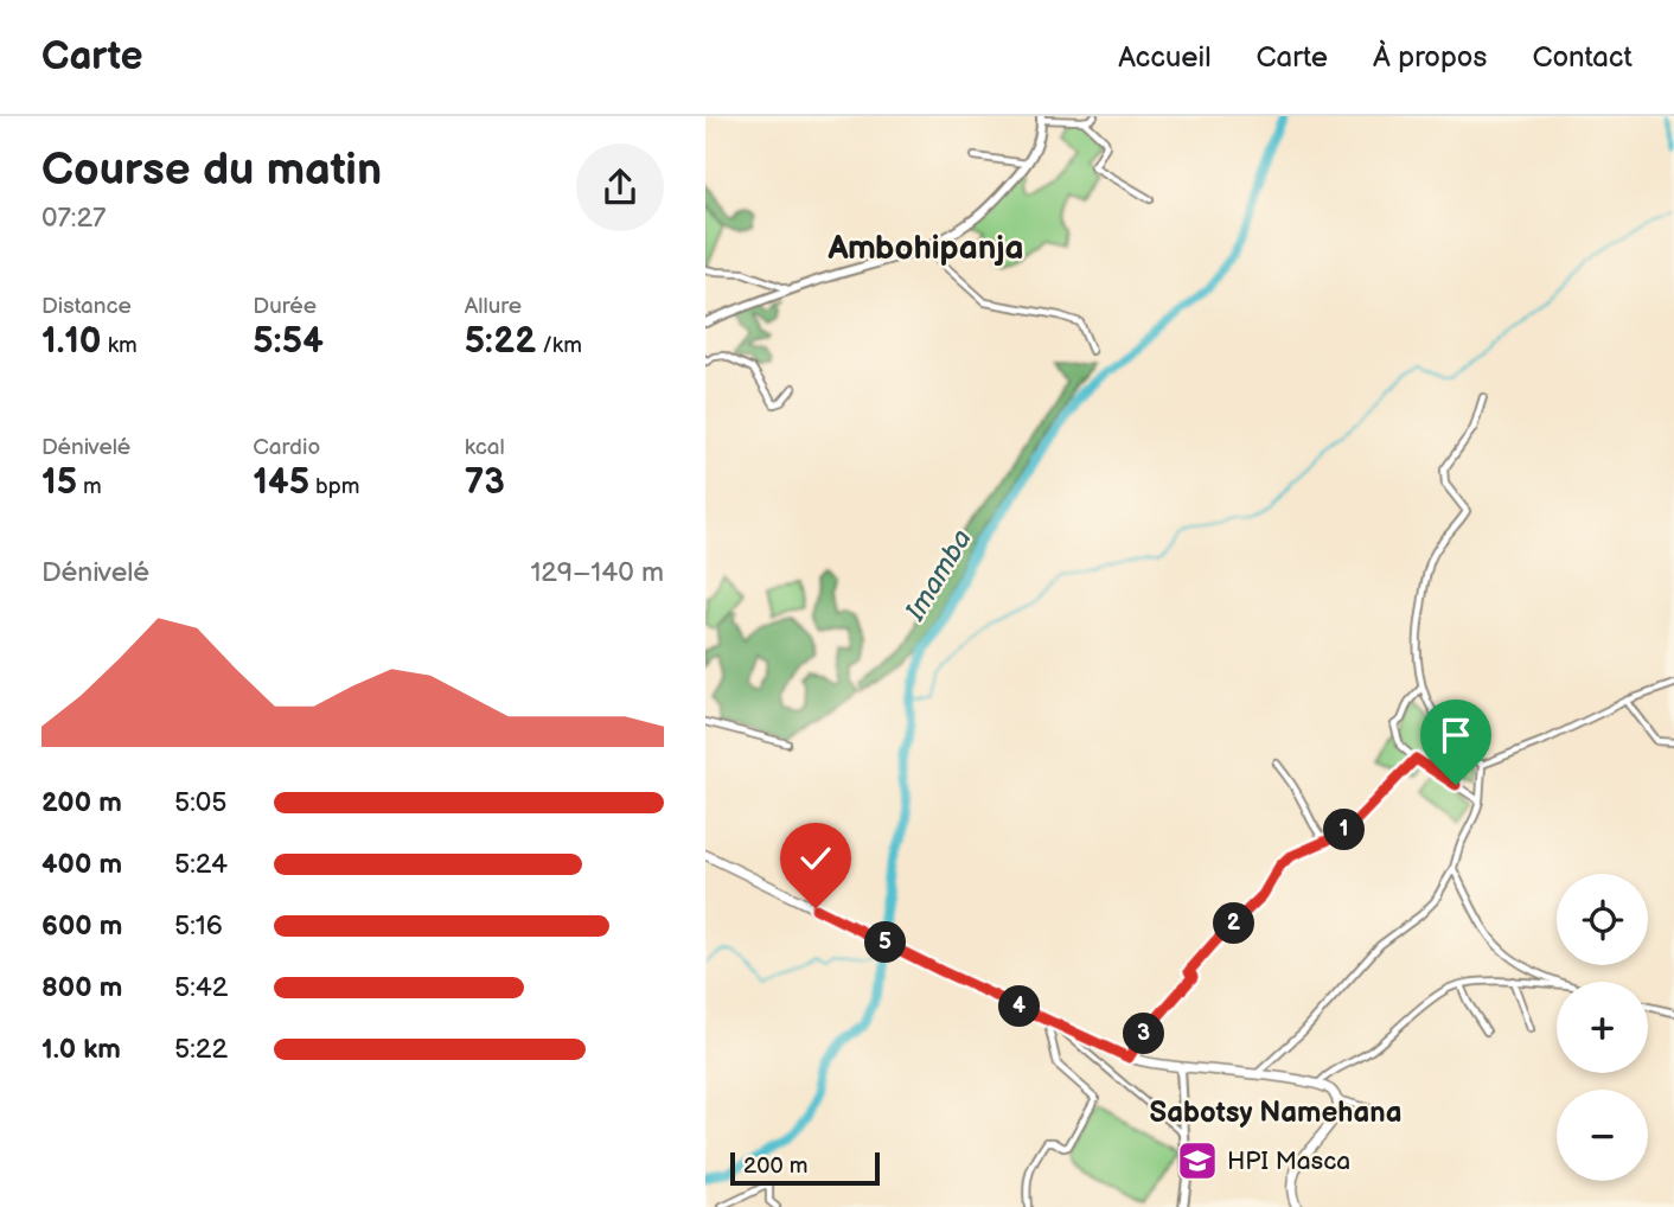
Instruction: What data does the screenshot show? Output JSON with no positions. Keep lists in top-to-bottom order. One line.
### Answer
{"districts":["Ambohipanja","Sabotsy Namehana"],"water":["Imamba"],"places":{"school or university":["HPI Masca"]},"scale_bar":"200 m","page":{"header":"Carte","nav":["Accueil","Carte","À propos","Contact"],"heading":["Course du matin","07:27"],"stats":[["Distance","1.10 km"],["Durée","5:54"],["Allure","5:22 /km"],["Dénivelé","15 m"],["Cardio","145 bpm"],["kcal","73"]],"chart":["Dénivelé","129–140 m"],"list":[{"name":"200 m","note":"5:05"},{"name":"400 m","note":"5:24"},{"name":"600 m","note":"5:16"},{"name":"800 m","note":"5:42"},{"name":"1.0 km","note":"5:22"}],"pins":["1","2","5","4","3"],"map_buttons":["+","−"],"scale":"200 m"}}
